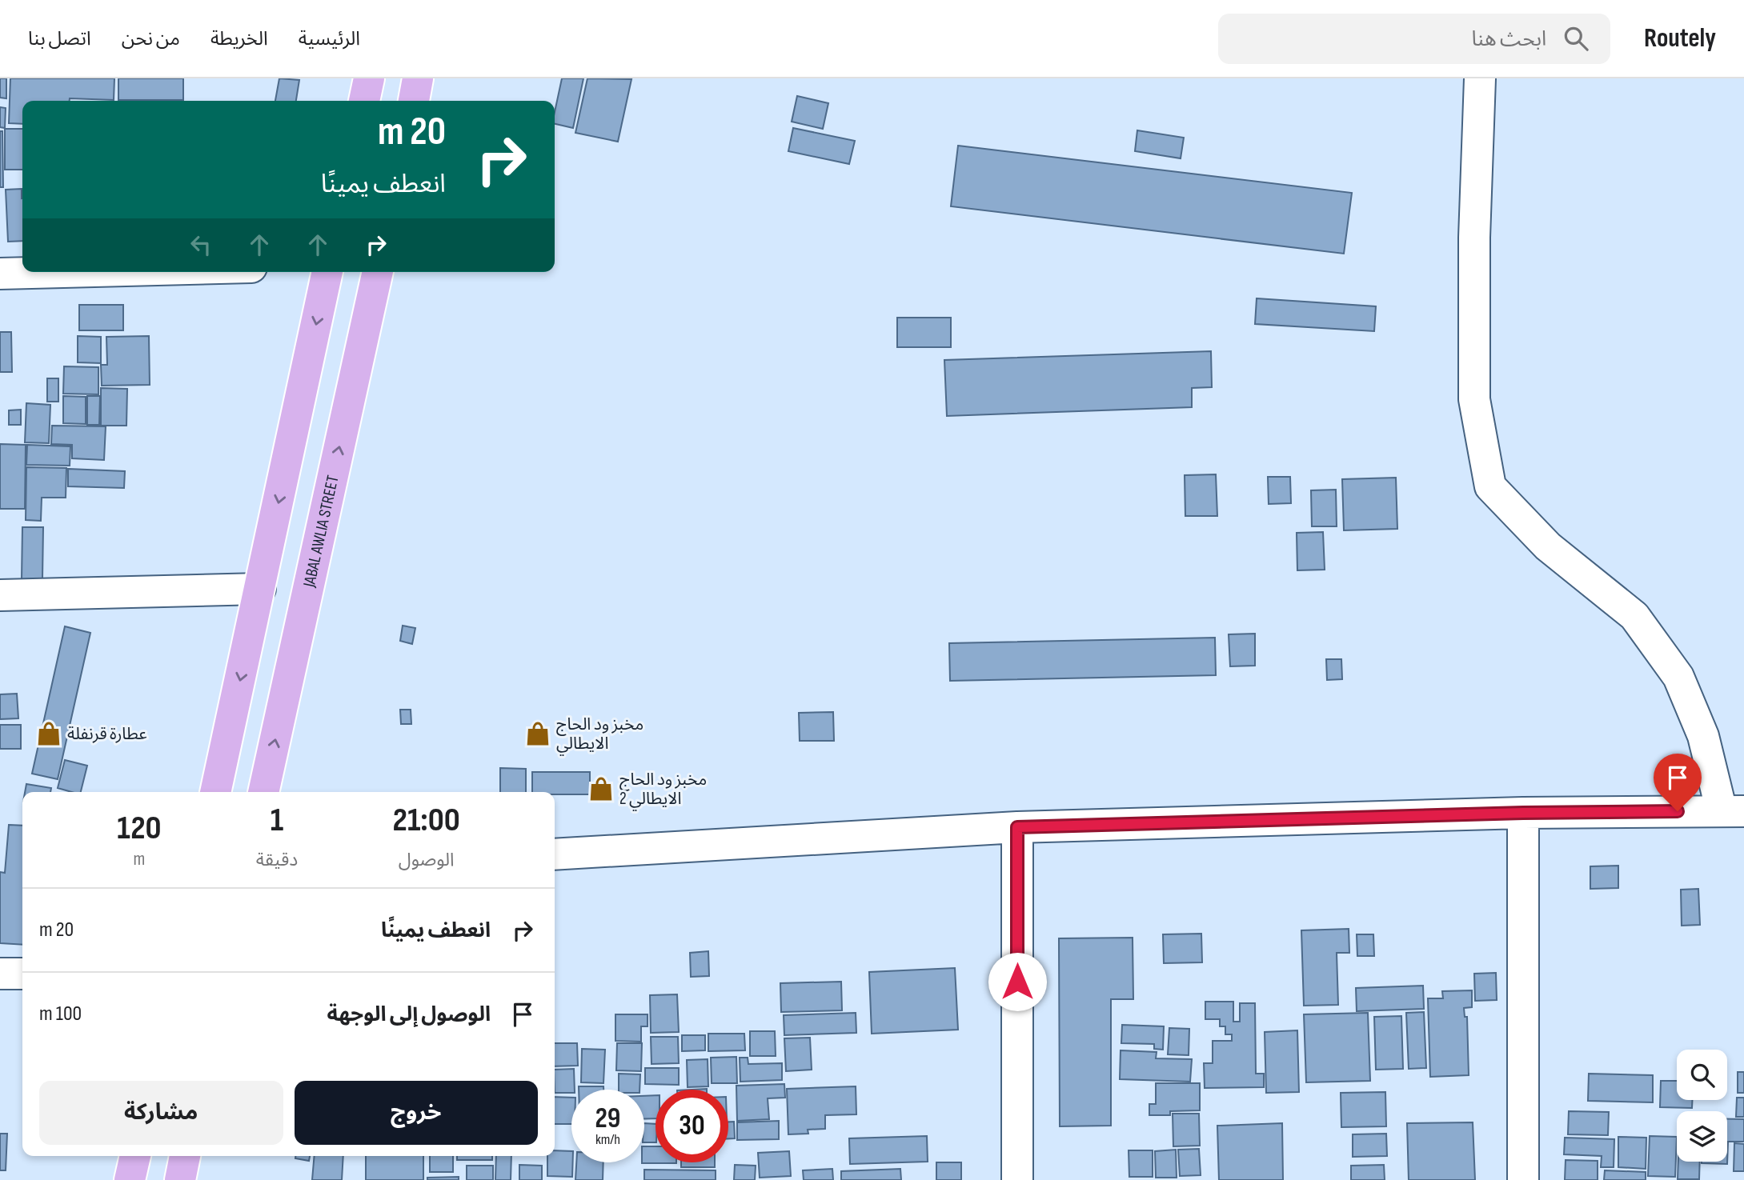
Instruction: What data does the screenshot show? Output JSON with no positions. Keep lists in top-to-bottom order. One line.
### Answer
{"streets":{"main road":["JABAL AWLIA STREET"]},"places":{"shop":["عطارة قرنفلة","مخبز ود الحاج الايطالي","مخبز ود الحاج الايطالي 2"]},"page":{"header":"Routely","search":"ابحث هنا","nav":["الرئيسية","الخريطة","من نحن","اتصل بنا"],"turn":["20 m","انعطف يمينًا"],"eta":["21:00","الوصول","1","دقيقة","120","m"],"list":[{"name":"انعطف يمينًا","value":"20 m"},{"name":"الوصول إلى الوجهة","value":"100 m"}],"buttons":["خروج","مشاركة"],"speed":"29 km/h","limit":"30"}}
